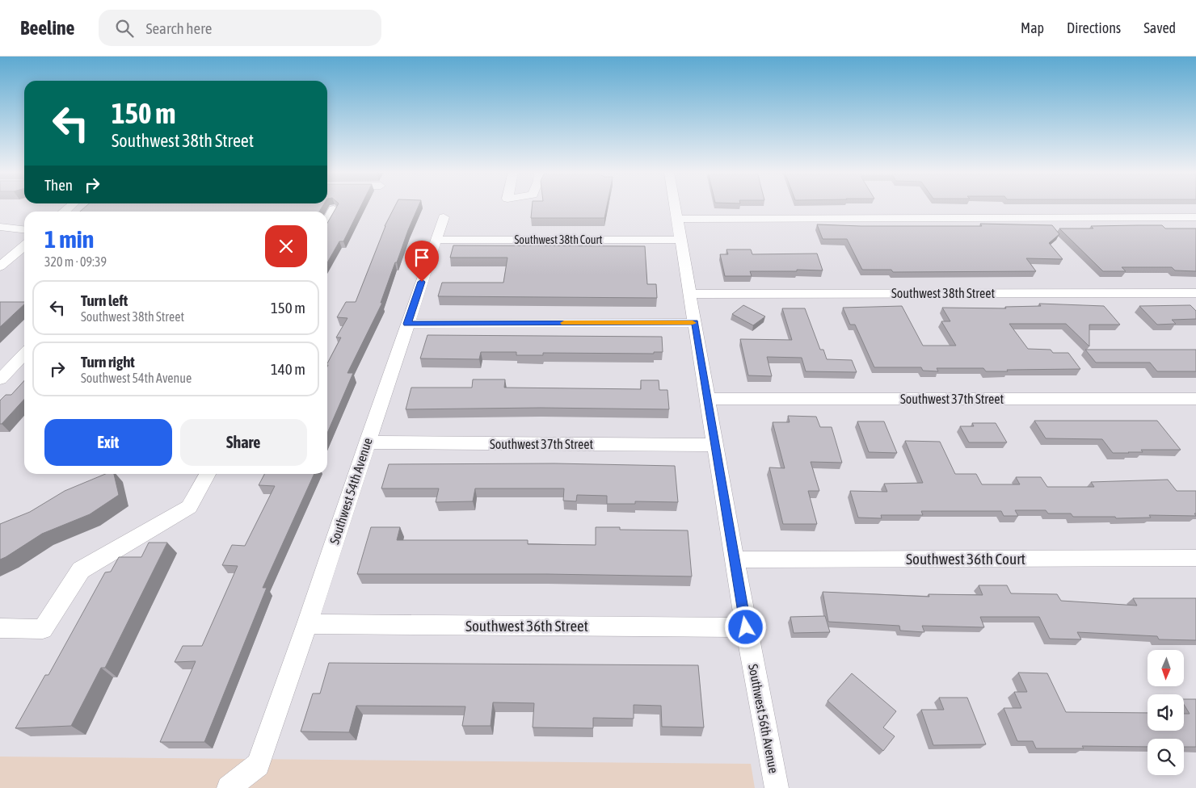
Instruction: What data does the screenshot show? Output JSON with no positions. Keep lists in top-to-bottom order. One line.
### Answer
{"streets":{"street":["Southwest 38th Court","Southwest 38th Street","Southwest 37th Street","Southwest 54th Avenue","Southwest 36th Court","Southwest 36th Street","Southwest 56th Avenue"]},"crossings":[["Southwest 38th Court","Southwest 54th Avenue"],["Southwest 38th Court","Southwest 56th Avenue"],["Southwest 38th Street","Southwest 56th Avenue"],["Southwest 37th Street","Southwest 54th Avenue"],["Southwest 37th Street","Southwest 56th Avenue"],["Southwest 54th Avenue","Southwest 36th Street"],["Southwest 36th Court","Southwest 56th Avenue"],["Southwest 36th Street","Southwest 56th Avenue"]],"north":"bottom","page":{"header":"Beeline","search":"Search here","nav":["Map","Directions","Saved"],"turn":["150 m","Southwest 38th Street"],"then":"Then","heading":["1 min","320 m · 09:39"],"list":[{"name":"Turn left","note":"Southwest 38th Street","value":"150 m"},{"name":"Turn right","note":"Southwest 54th Avenue","value":"140 m"}],"buttons":["Exit","Share"]}}
